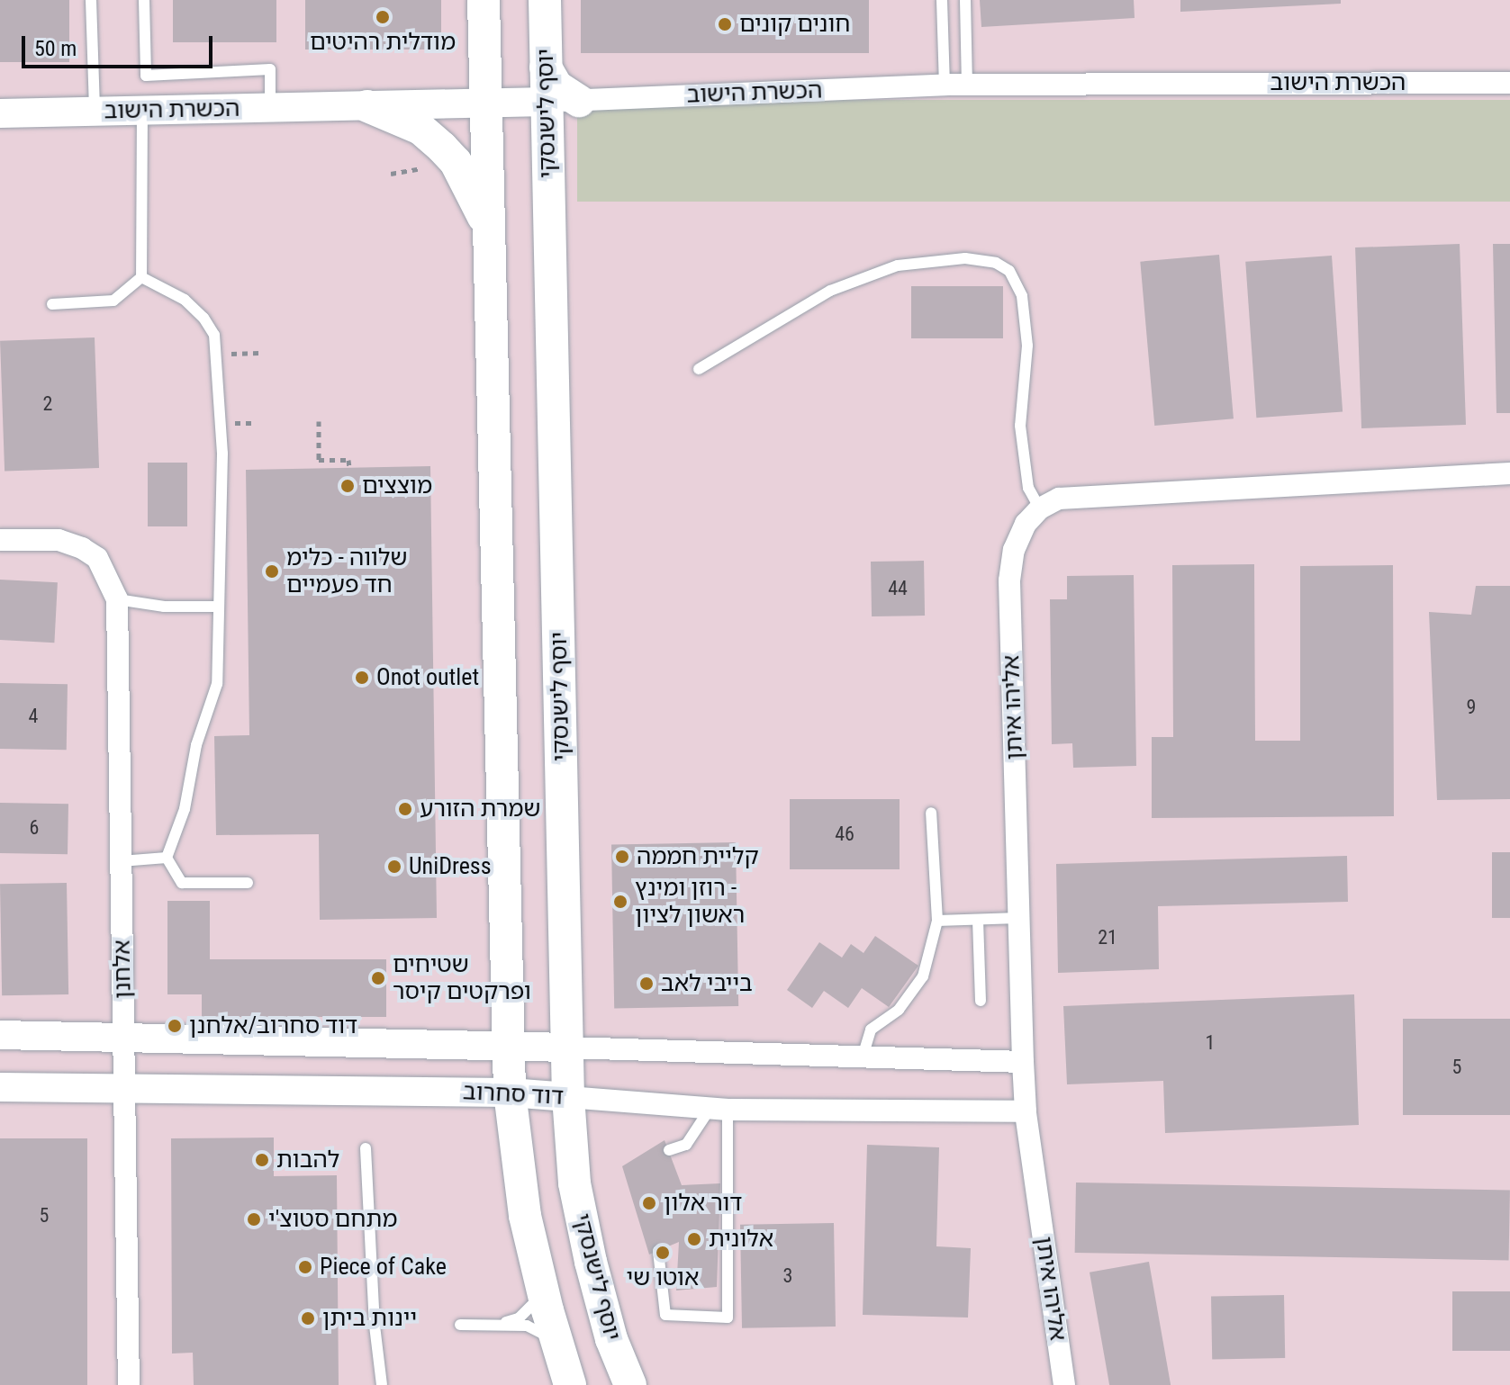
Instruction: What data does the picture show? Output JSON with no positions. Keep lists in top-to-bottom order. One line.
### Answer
{"streets":{"main road":["יוסף לישנסקי"],"street":["הכשרת הישוב","אליהו איתן","אלחנן","דוד סחרוב"]},"crossings":[["הכשרת הישוב","יוסף לישנסקי"],["יוסף לישנסקי","דוד סחרוב"],["אליהו איתן","דוד סחרוב"],["אלחנן","דוד סחרוב"]],"places":["מודלית רהיטים","חונים קונים","מוצצים","שלווה - כלימ חד פעמיים","Onot outlet","שמרת הזורע","קליית חממה","UniDress","רוזן ומינץ - ראשון לציון","שטיחים ופרקטים קיסר","בייבי לאב","דוד סחרוב/אלחנן","להבות","דור אלון","מתחם סטוצ'י","אלונית","אוטו שי","Piece of Cake","יינות ביתן"],"house_numbers":["2","44","9","4","6","46","21","1","5","5","3"],"scale_bar":"50 m"}
